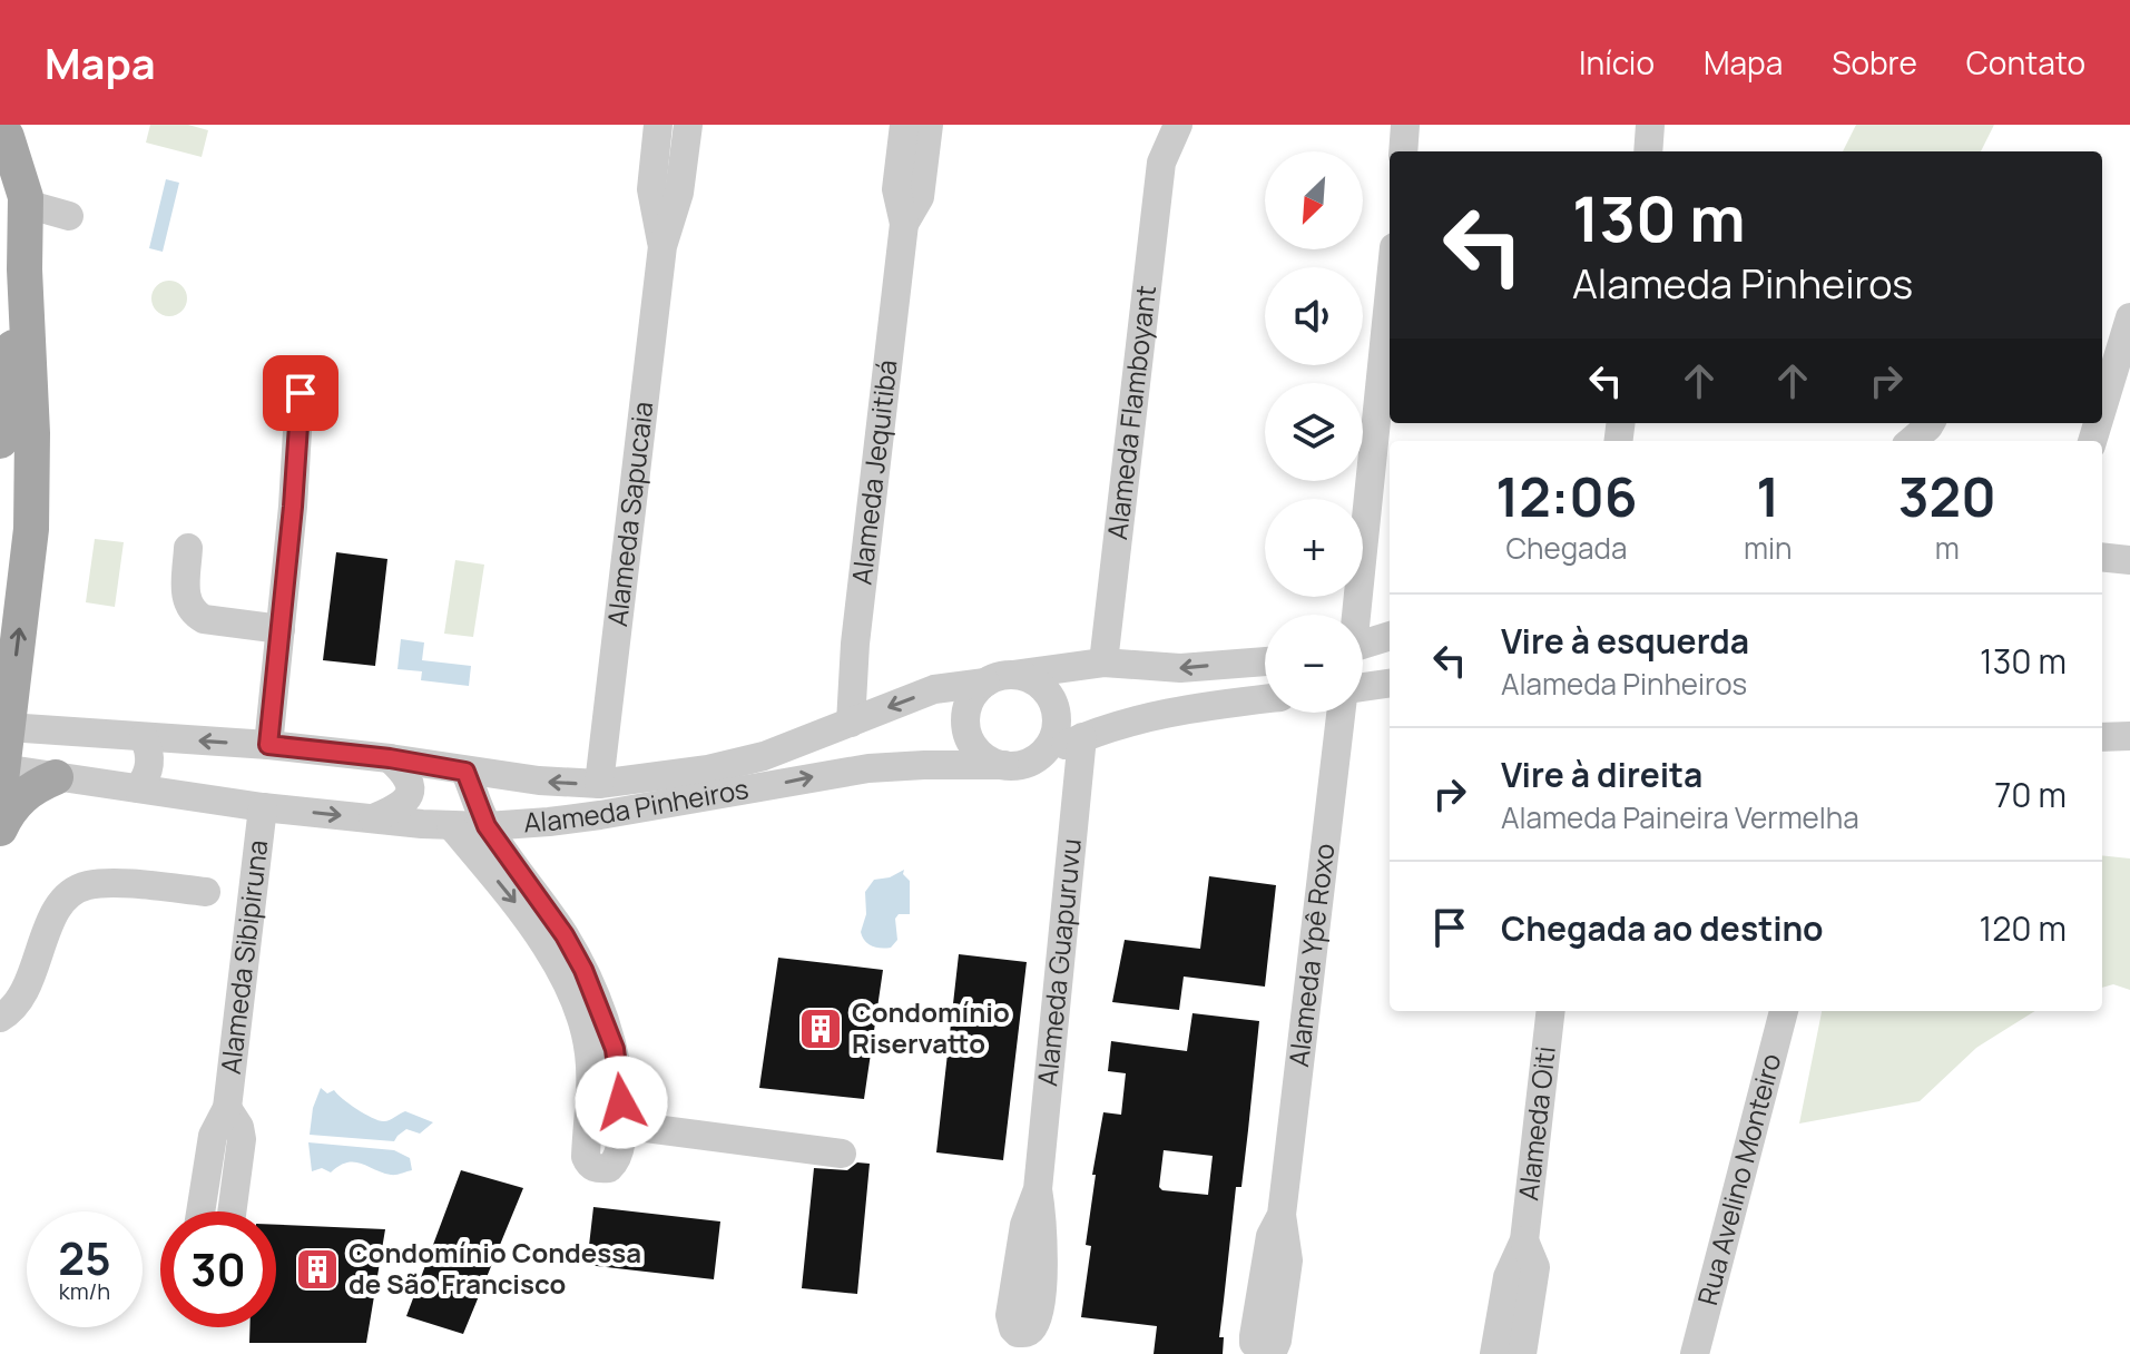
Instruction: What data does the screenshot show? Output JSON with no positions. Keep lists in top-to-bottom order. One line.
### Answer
{"streets":{"street":["Alameda Flamboyant","Alameda Jequitibá","Alameda Sapucaia","Alameda Pinheiros","Alameda Ypê Roxo","Alameda Sibipiruna","Alameda Guapuruvu","Alameda Oiti","Rua Avelino Monteiro"]},"crossings":[["Alameda Jequitibá","Alameda Pinheiros"],["Alameda Sapucaia","Alameda Pinheiros"],["Alameda Pinheiros","Alameda Sibipiruna"]],"places":{"building":["Condomínio Riservatto","Condomínio Condessa de São Francisco"]},"north":"bottom left","page":{"header":"Mapa","nav":["Início","Mapa","Sobre","Contato"],"map_buttons":["+","−"],"turn":["130 m","Alameda Pinheiros"],"eta":["12:06","Chegada","1","min","320","m"],"list":[{"name":"Vire à esquerda","note":"Alameda Pinheiros","value":"130 m"},{"name":"Vire à direita","note":"Alameda Paineira Vermelha","value":"70 m"},{"name":"Chegada ao destino","value":"120 m"}],"speed":"25 km/h","limit":"30"}}
